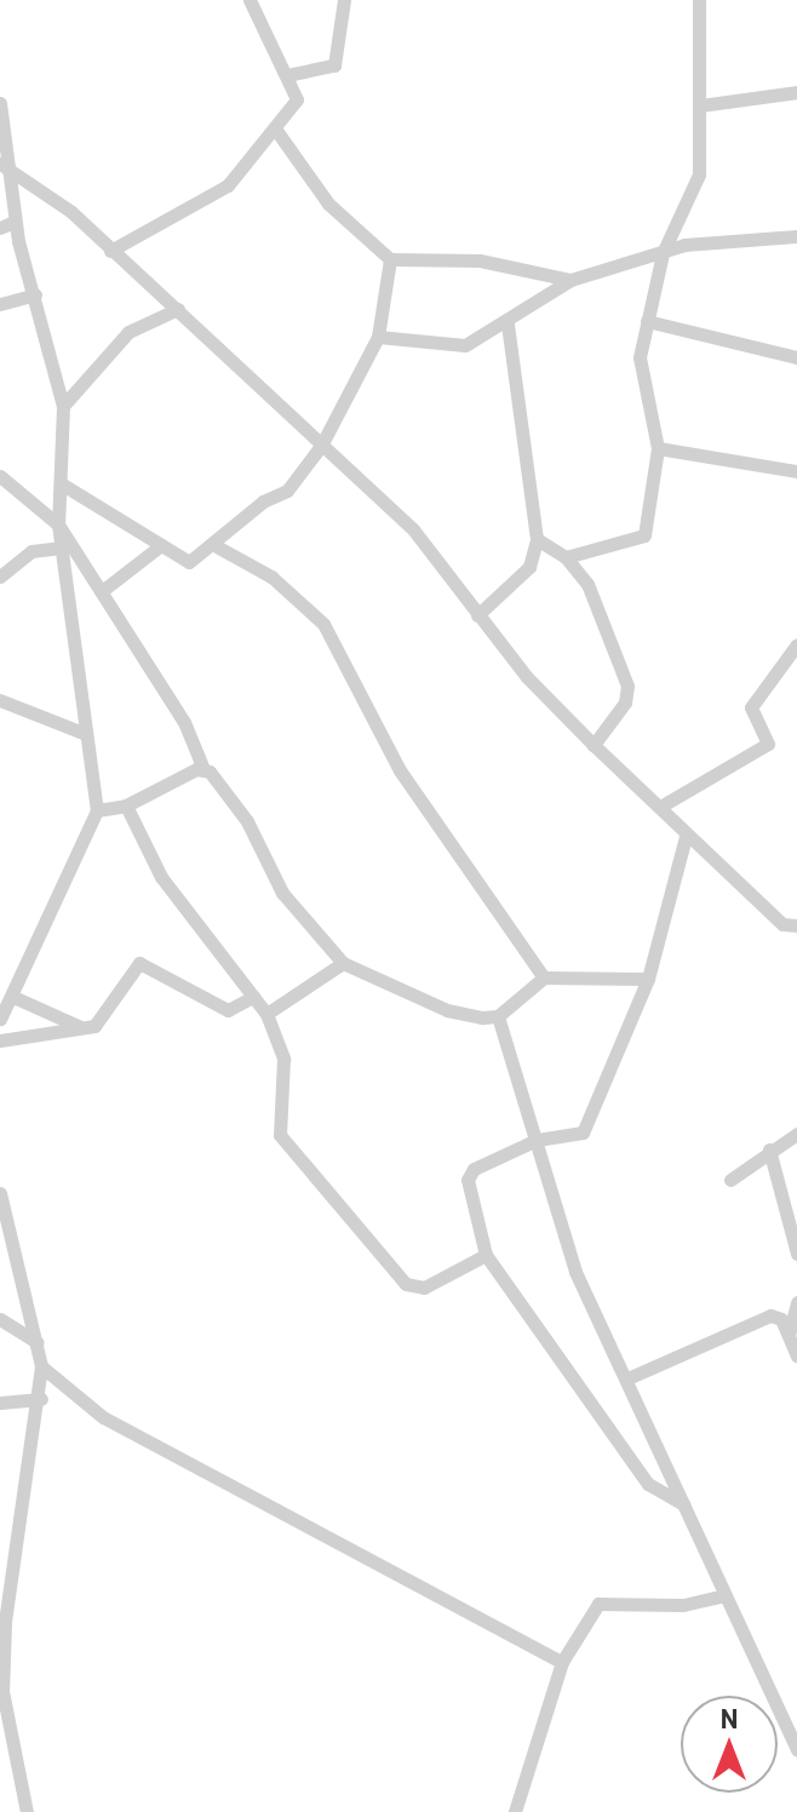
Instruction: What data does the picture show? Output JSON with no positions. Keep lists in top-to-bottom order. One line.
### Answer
{"north":"top"}
